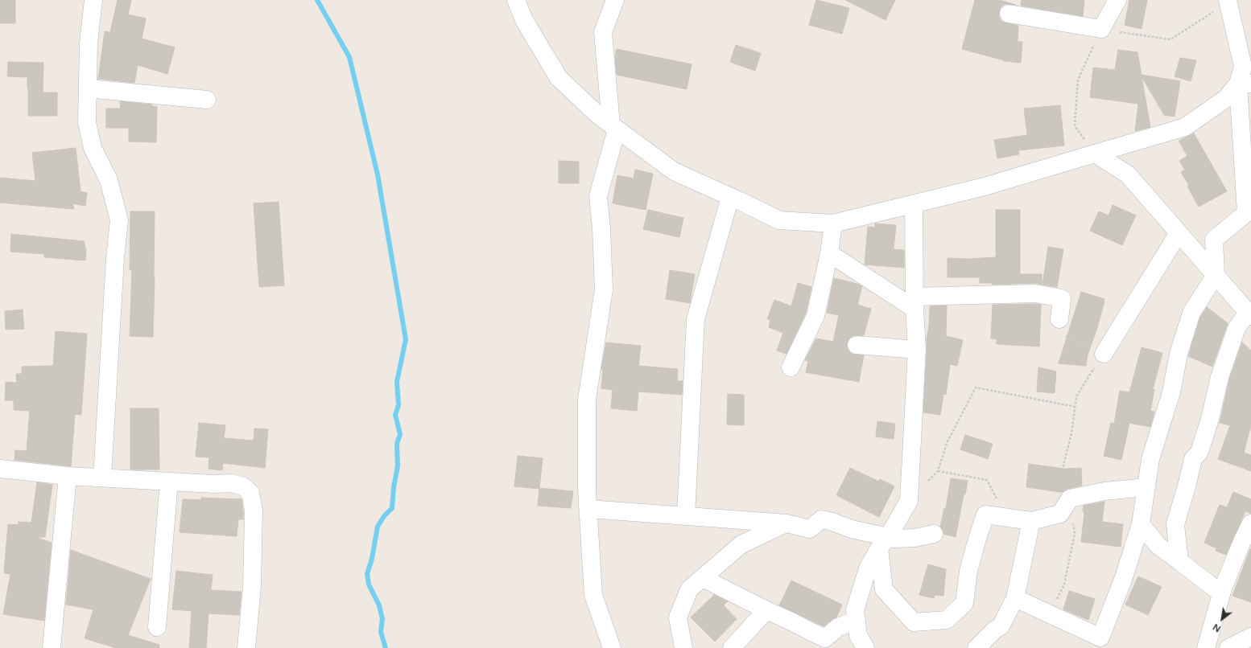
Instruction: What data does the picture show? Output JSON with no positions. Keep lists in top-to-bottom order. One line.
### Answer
{"north":"bottom left"}
